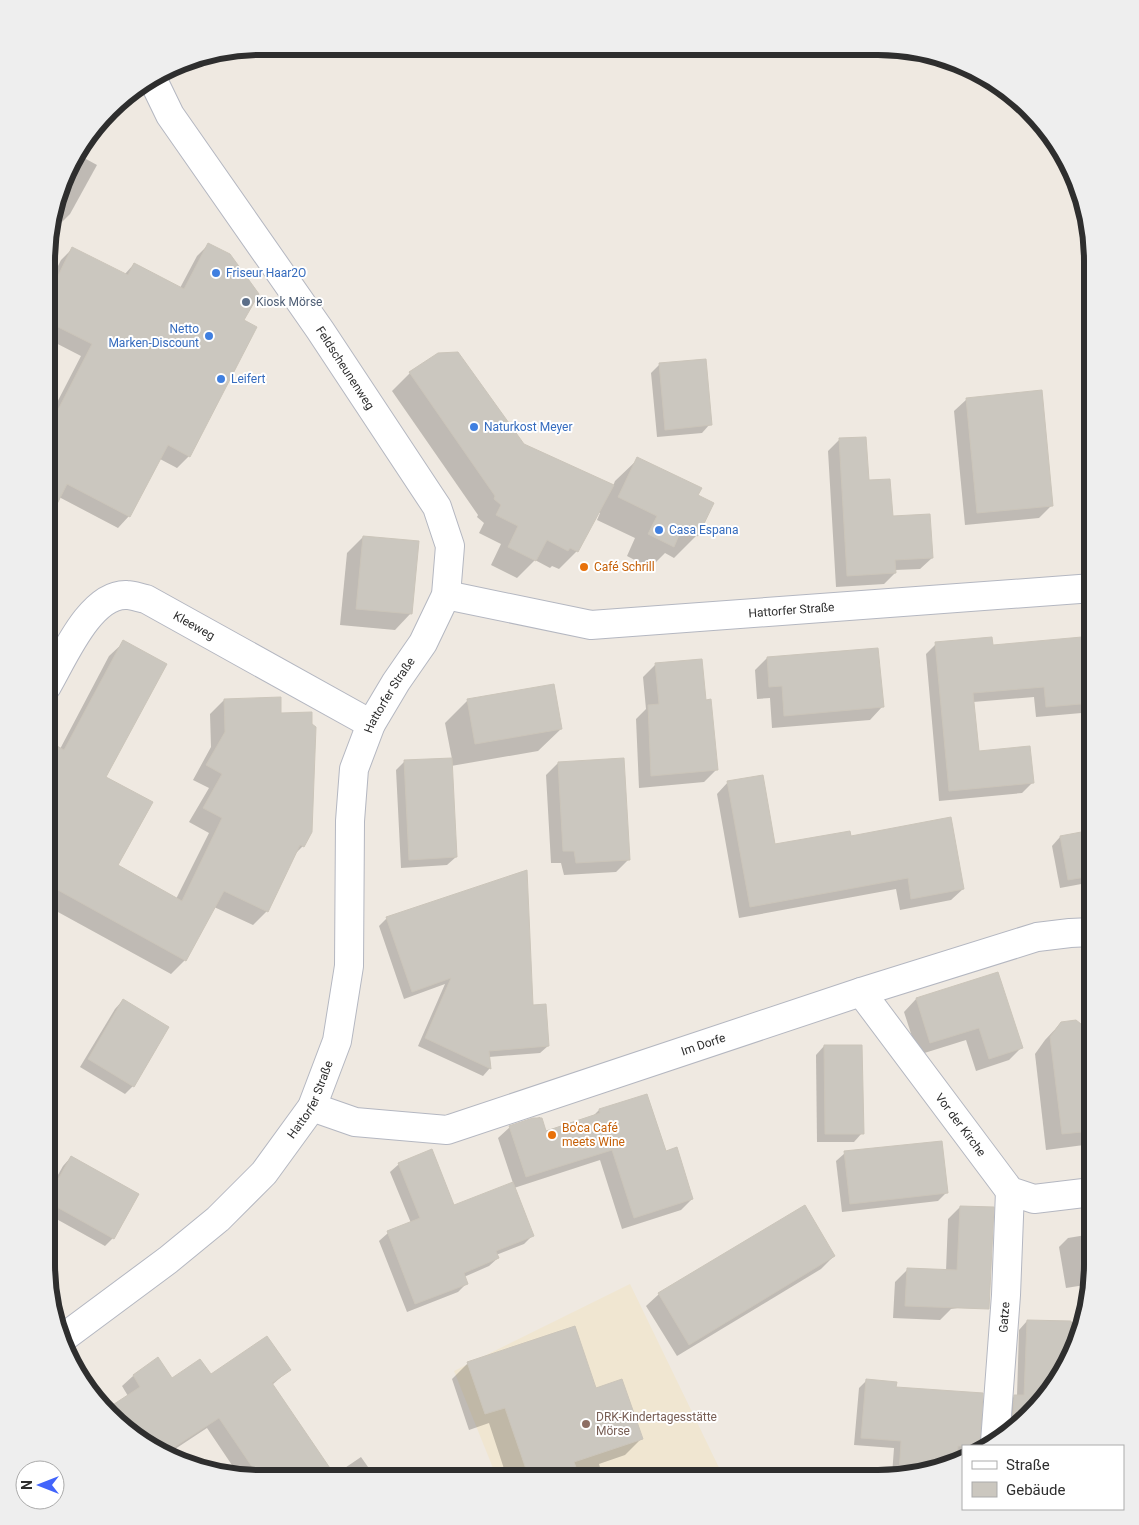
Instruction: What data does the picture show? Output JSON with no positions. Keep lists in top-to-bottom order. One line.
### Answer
{"streets":{"street":["Feldscheunenweg","Hattorfer Straße","Kleeweg","Im Dorfe","Vor der Kirche","Gatze"]},"crossings":[["Feldscheunenweg","Hattorfer Straße"],["Hattorfer Straße","Kleeweg"],["Hattorfer Straße","Im Dorfe"],["Im Dorfe","Vor der Kirche"],["Vor der Kirche","Gatze"]],"places":["Friseur Haar2O","Kiosk Mörse","Netto Marken-Discount","Leifert","Naturkost Meyer","Casa Espana","Café Schrill","Bo'ca Café meets Wine","DRK-Kindertagesstätte Mörse"],"legend":["Straße","Gebäude"],"north":"left"}
